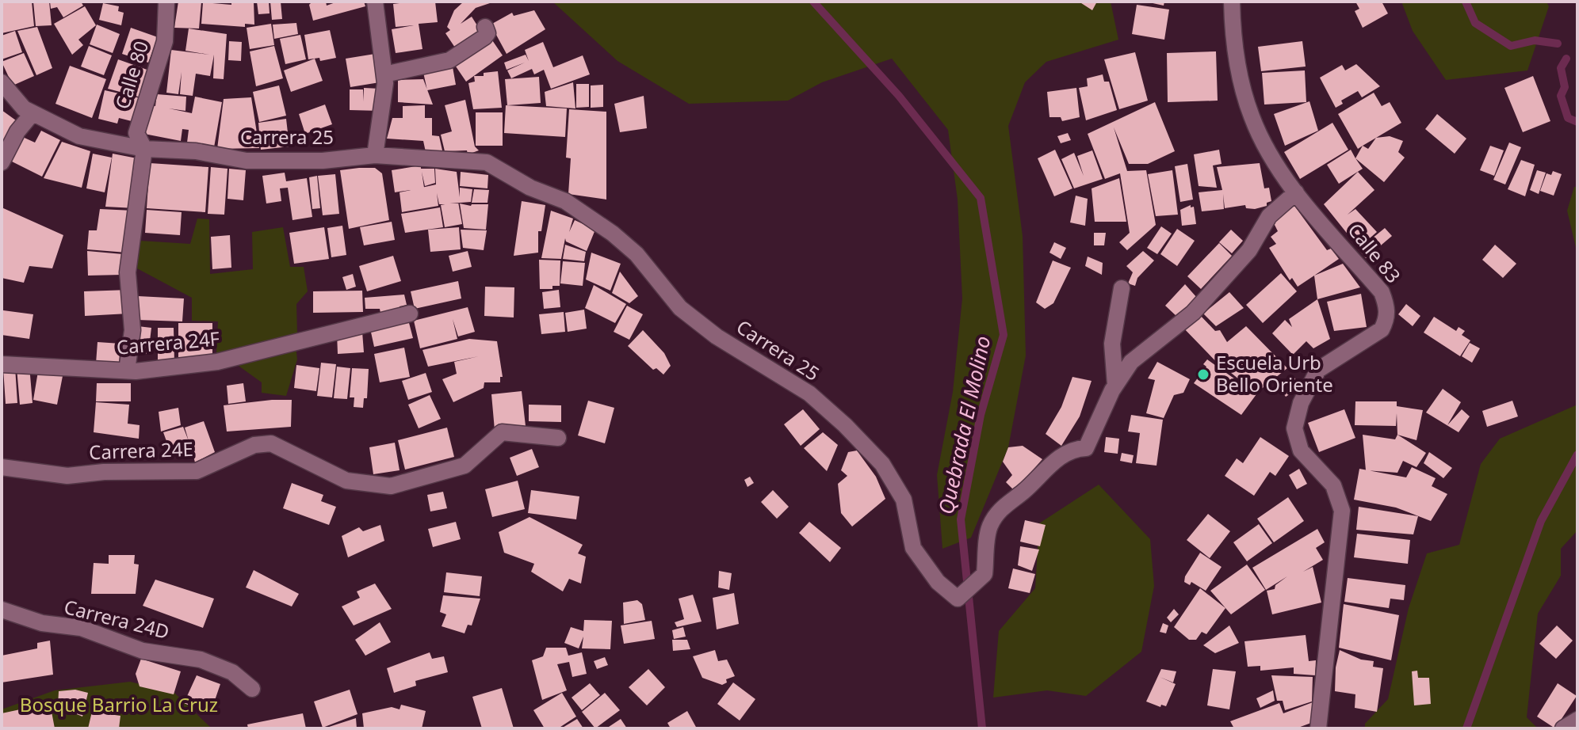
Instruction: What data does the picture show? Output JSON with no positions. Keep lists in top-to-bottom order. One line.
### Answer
{"streets":{"street":["Calle 80","Carrera 25","Calle 83","Carrera 24F","Carrera 24E","Carrera 24D"]},"crossings":[["Calle 80","Carrera 25"],["Calle 80","Carrera 24F"],["Carrera 25","Calle 83"]],"water":["Quebrada El Molino"],"parks":["Bosque Barrio La Cruz"],"places":["Escuela Urb Bello Oriente"]}
